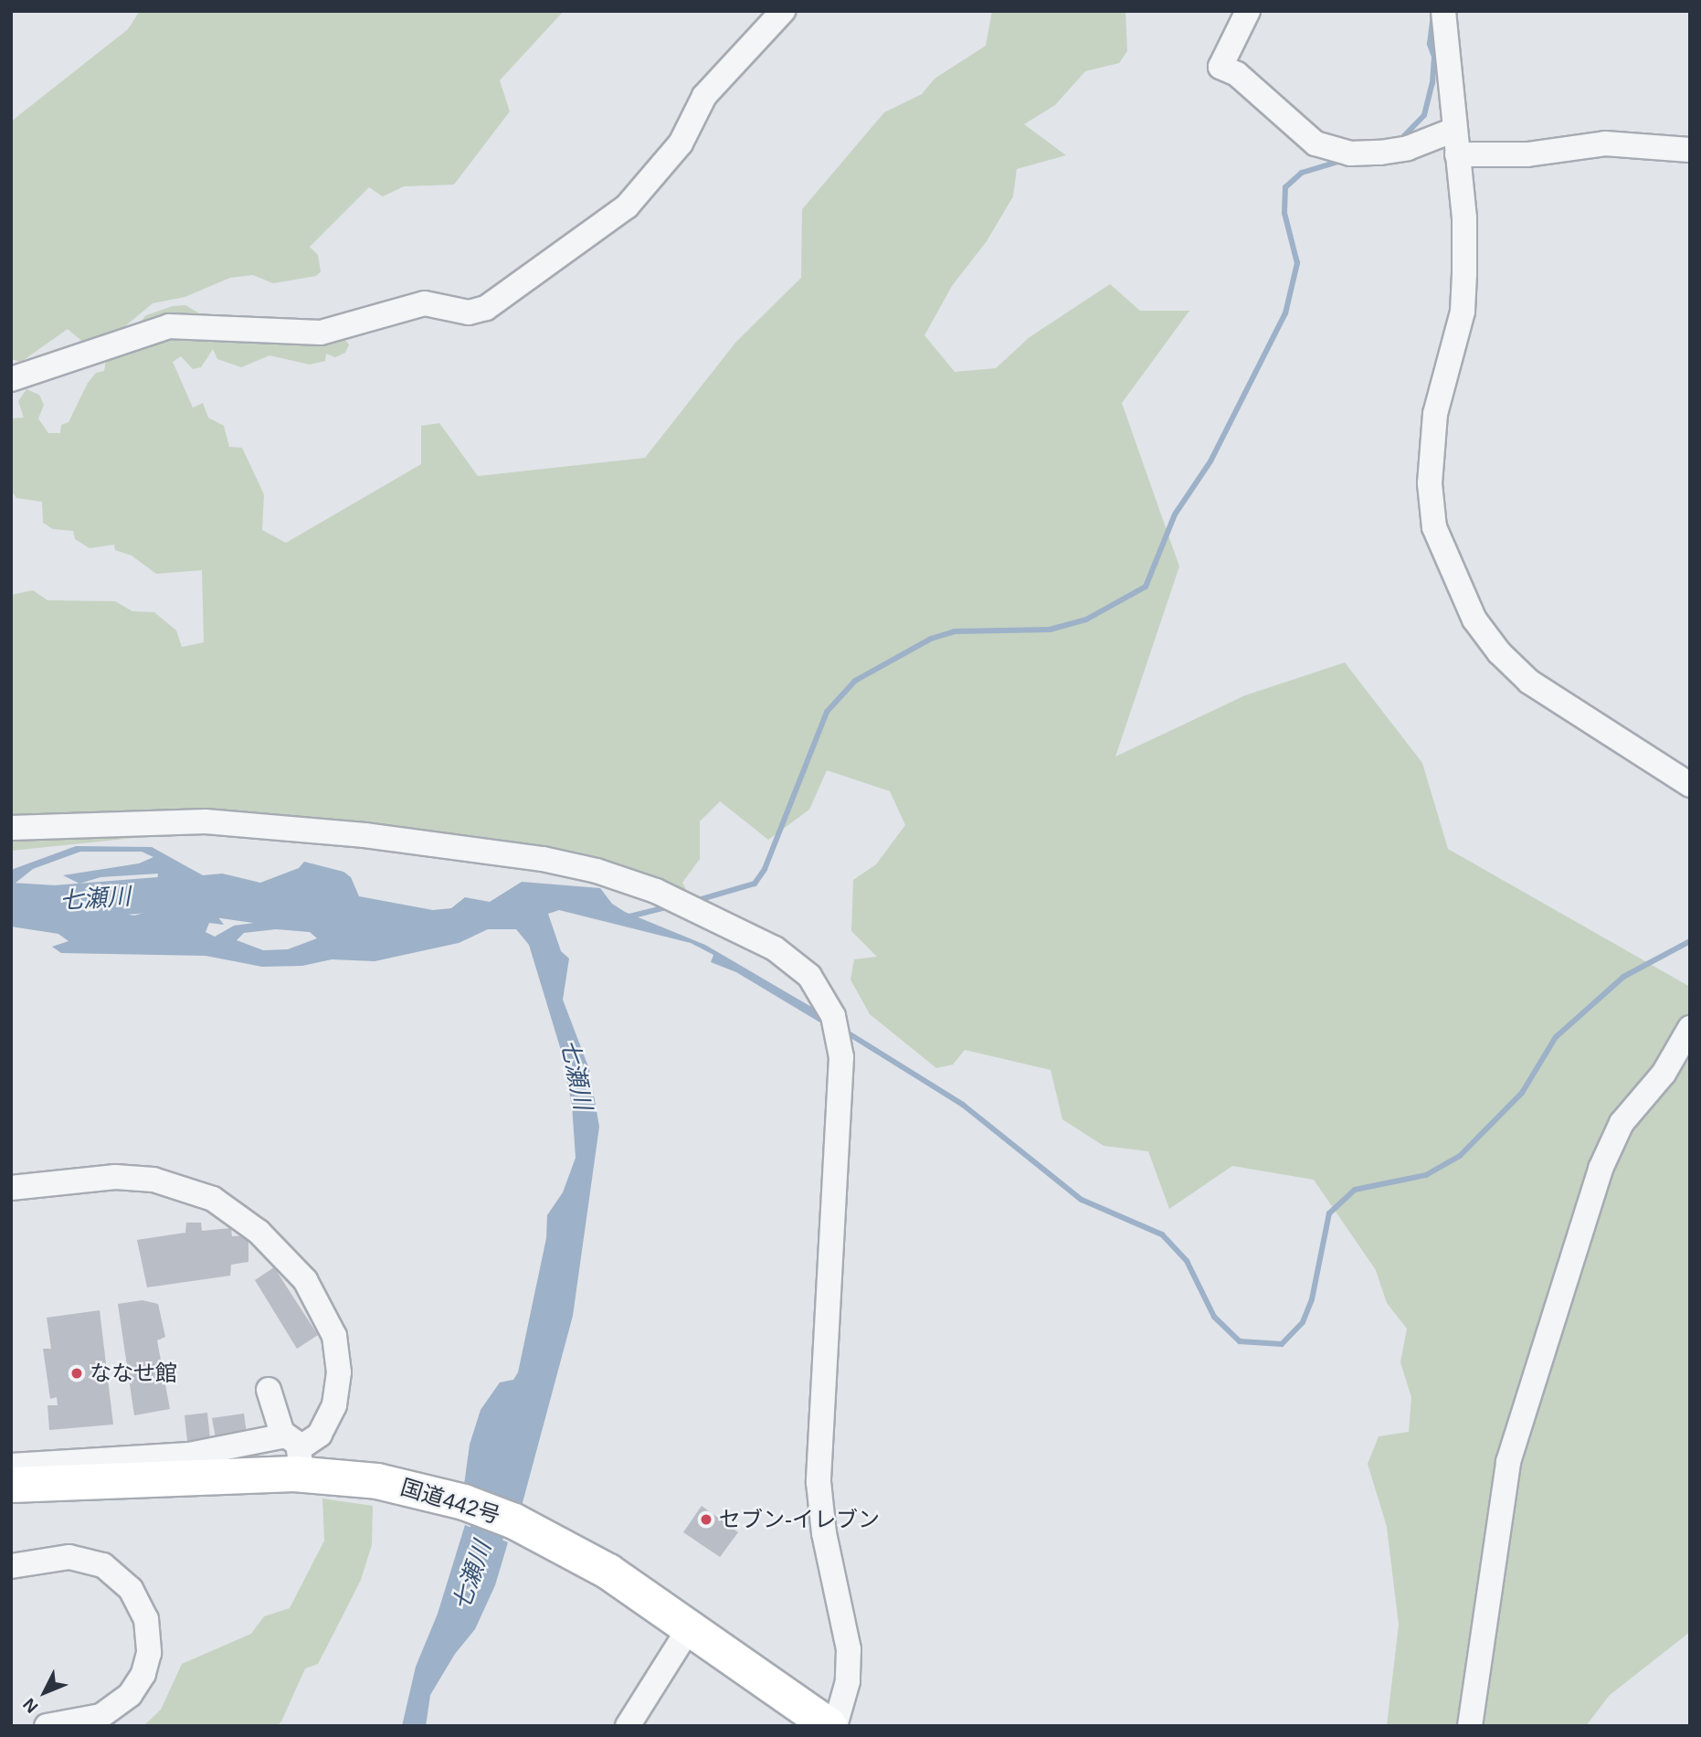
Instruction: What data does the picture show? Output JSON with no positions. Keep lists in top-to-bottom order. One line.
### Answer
{"streets":{"highway":["国道442号"]},"water":["七瀬川"],"places":["ななせ館","セブン-イレブン"],"north":"bottom left"}
